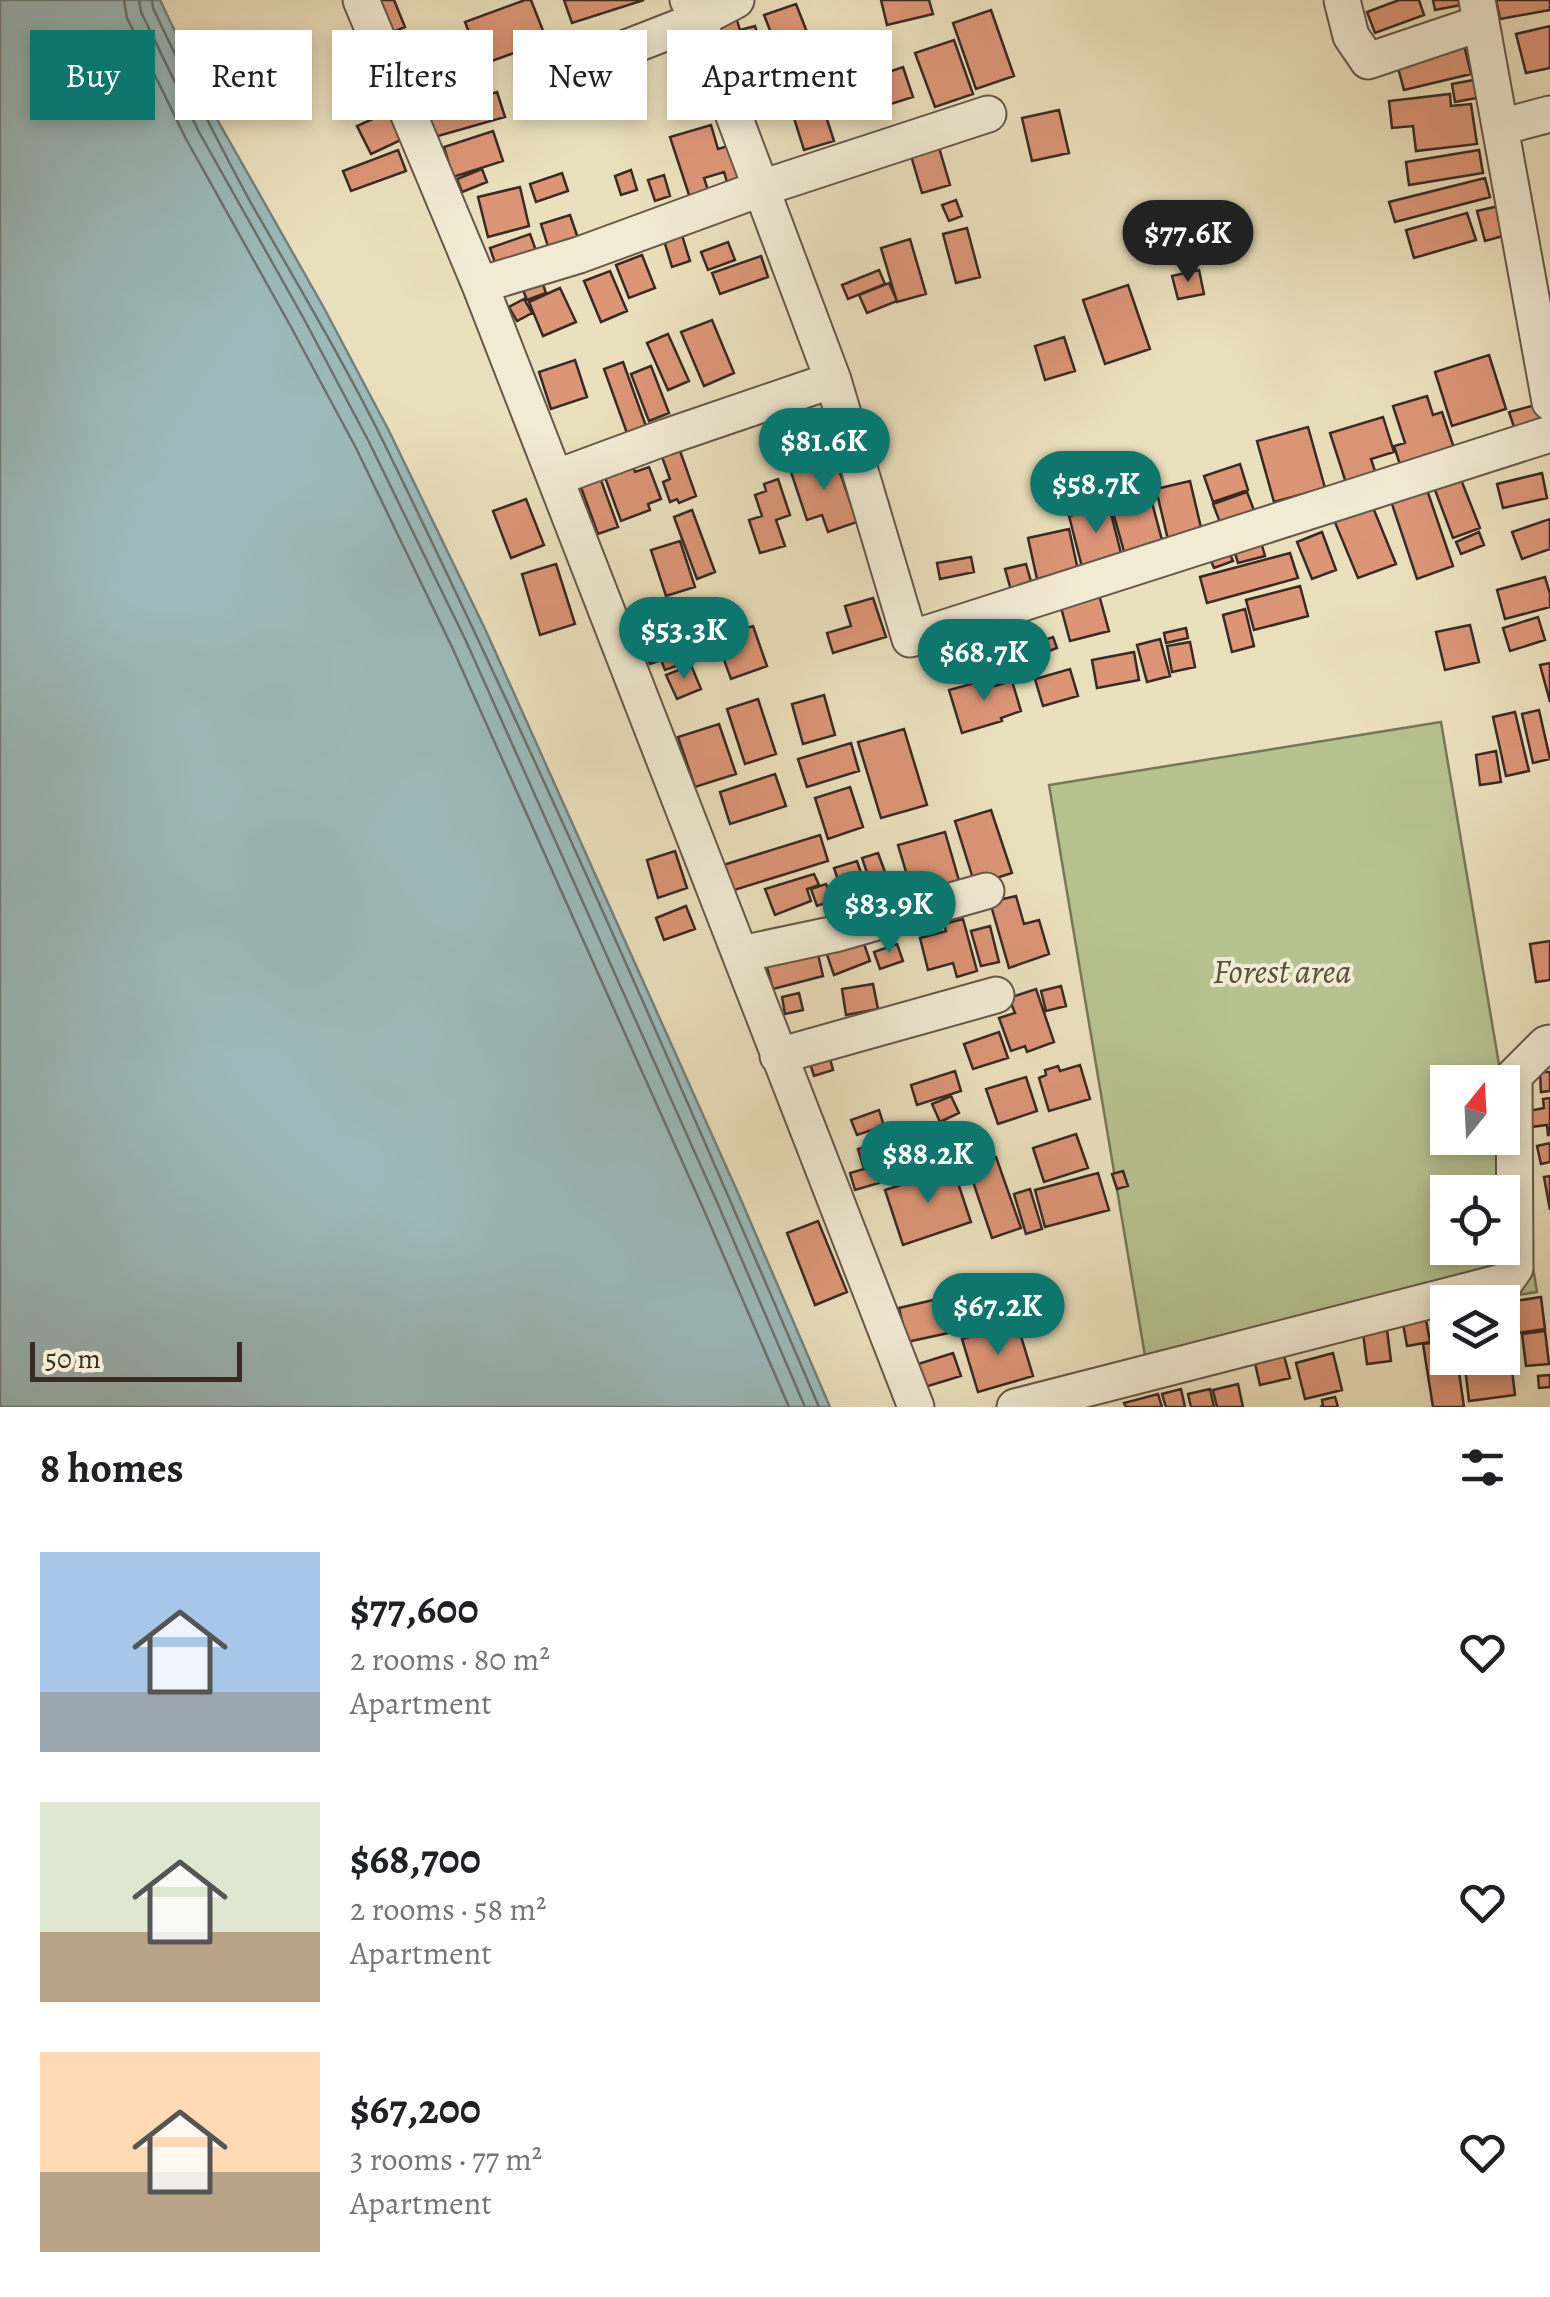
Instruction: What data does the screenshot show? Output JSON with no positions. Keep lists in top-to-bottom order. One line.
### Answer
{"parks":["Forest area"],"scale_bar":"50 m","north":"top","page":{"chip":["Buy","Rent","Filters","New","Apartment"],"price":["$77.6K","$81.6K","$58.7K","$53.3K","$68.7K","$83.9K","$88.2K","$67.2K"],"scale":"50 m","heading":"8 homes","list":[{"name":"$77,600","note":"2 rooms · 80 m² · Apartment"},{"name":"$68,700","note":"2 rooms · 58 m² · Apartment"},{"name":"$67,200","note":"3 rooms · 77 m² · Apartment"}]}}
